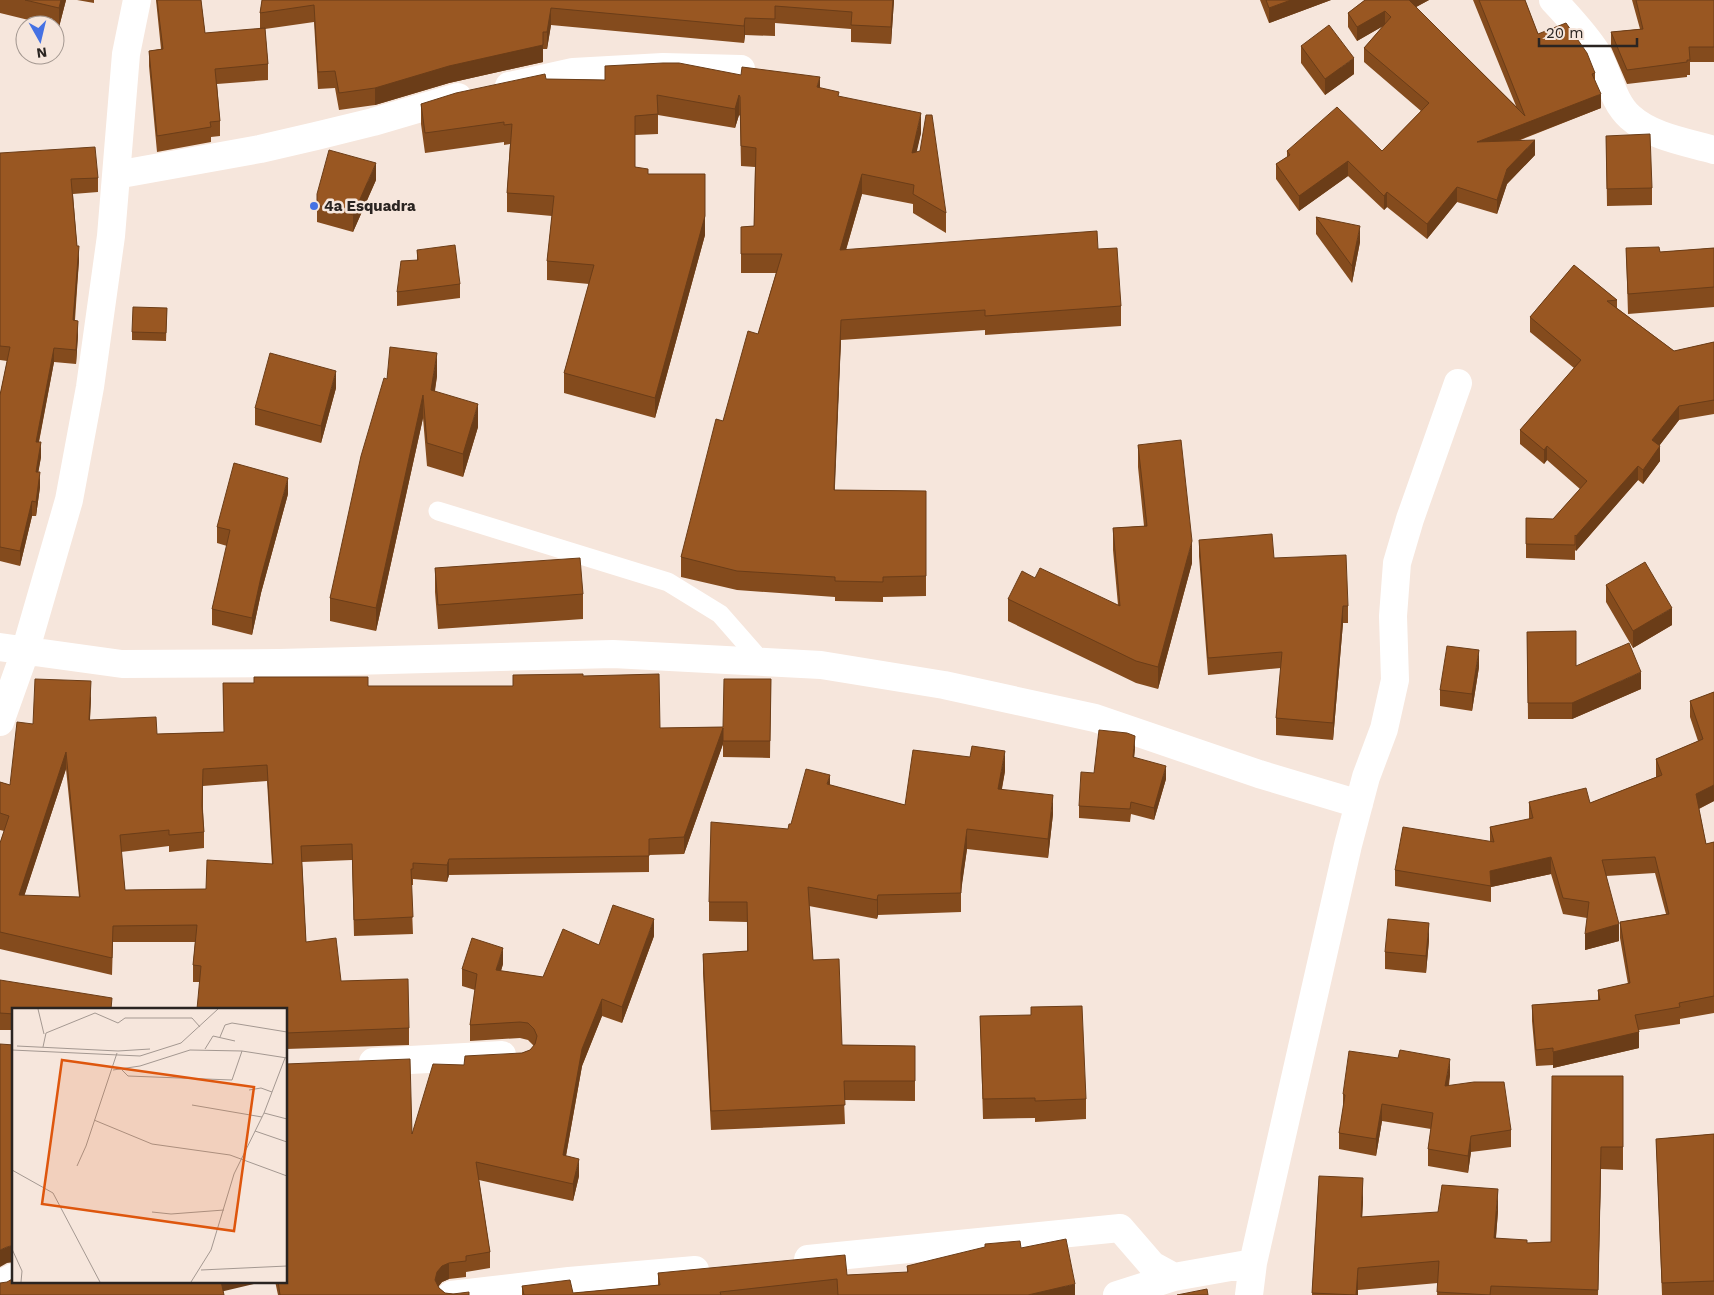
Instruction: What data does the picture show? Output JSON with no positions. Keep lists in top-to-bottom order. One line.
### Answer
{"places":["4a Esquadra"],"scale_bar":"20 m","north":"bottom"}
